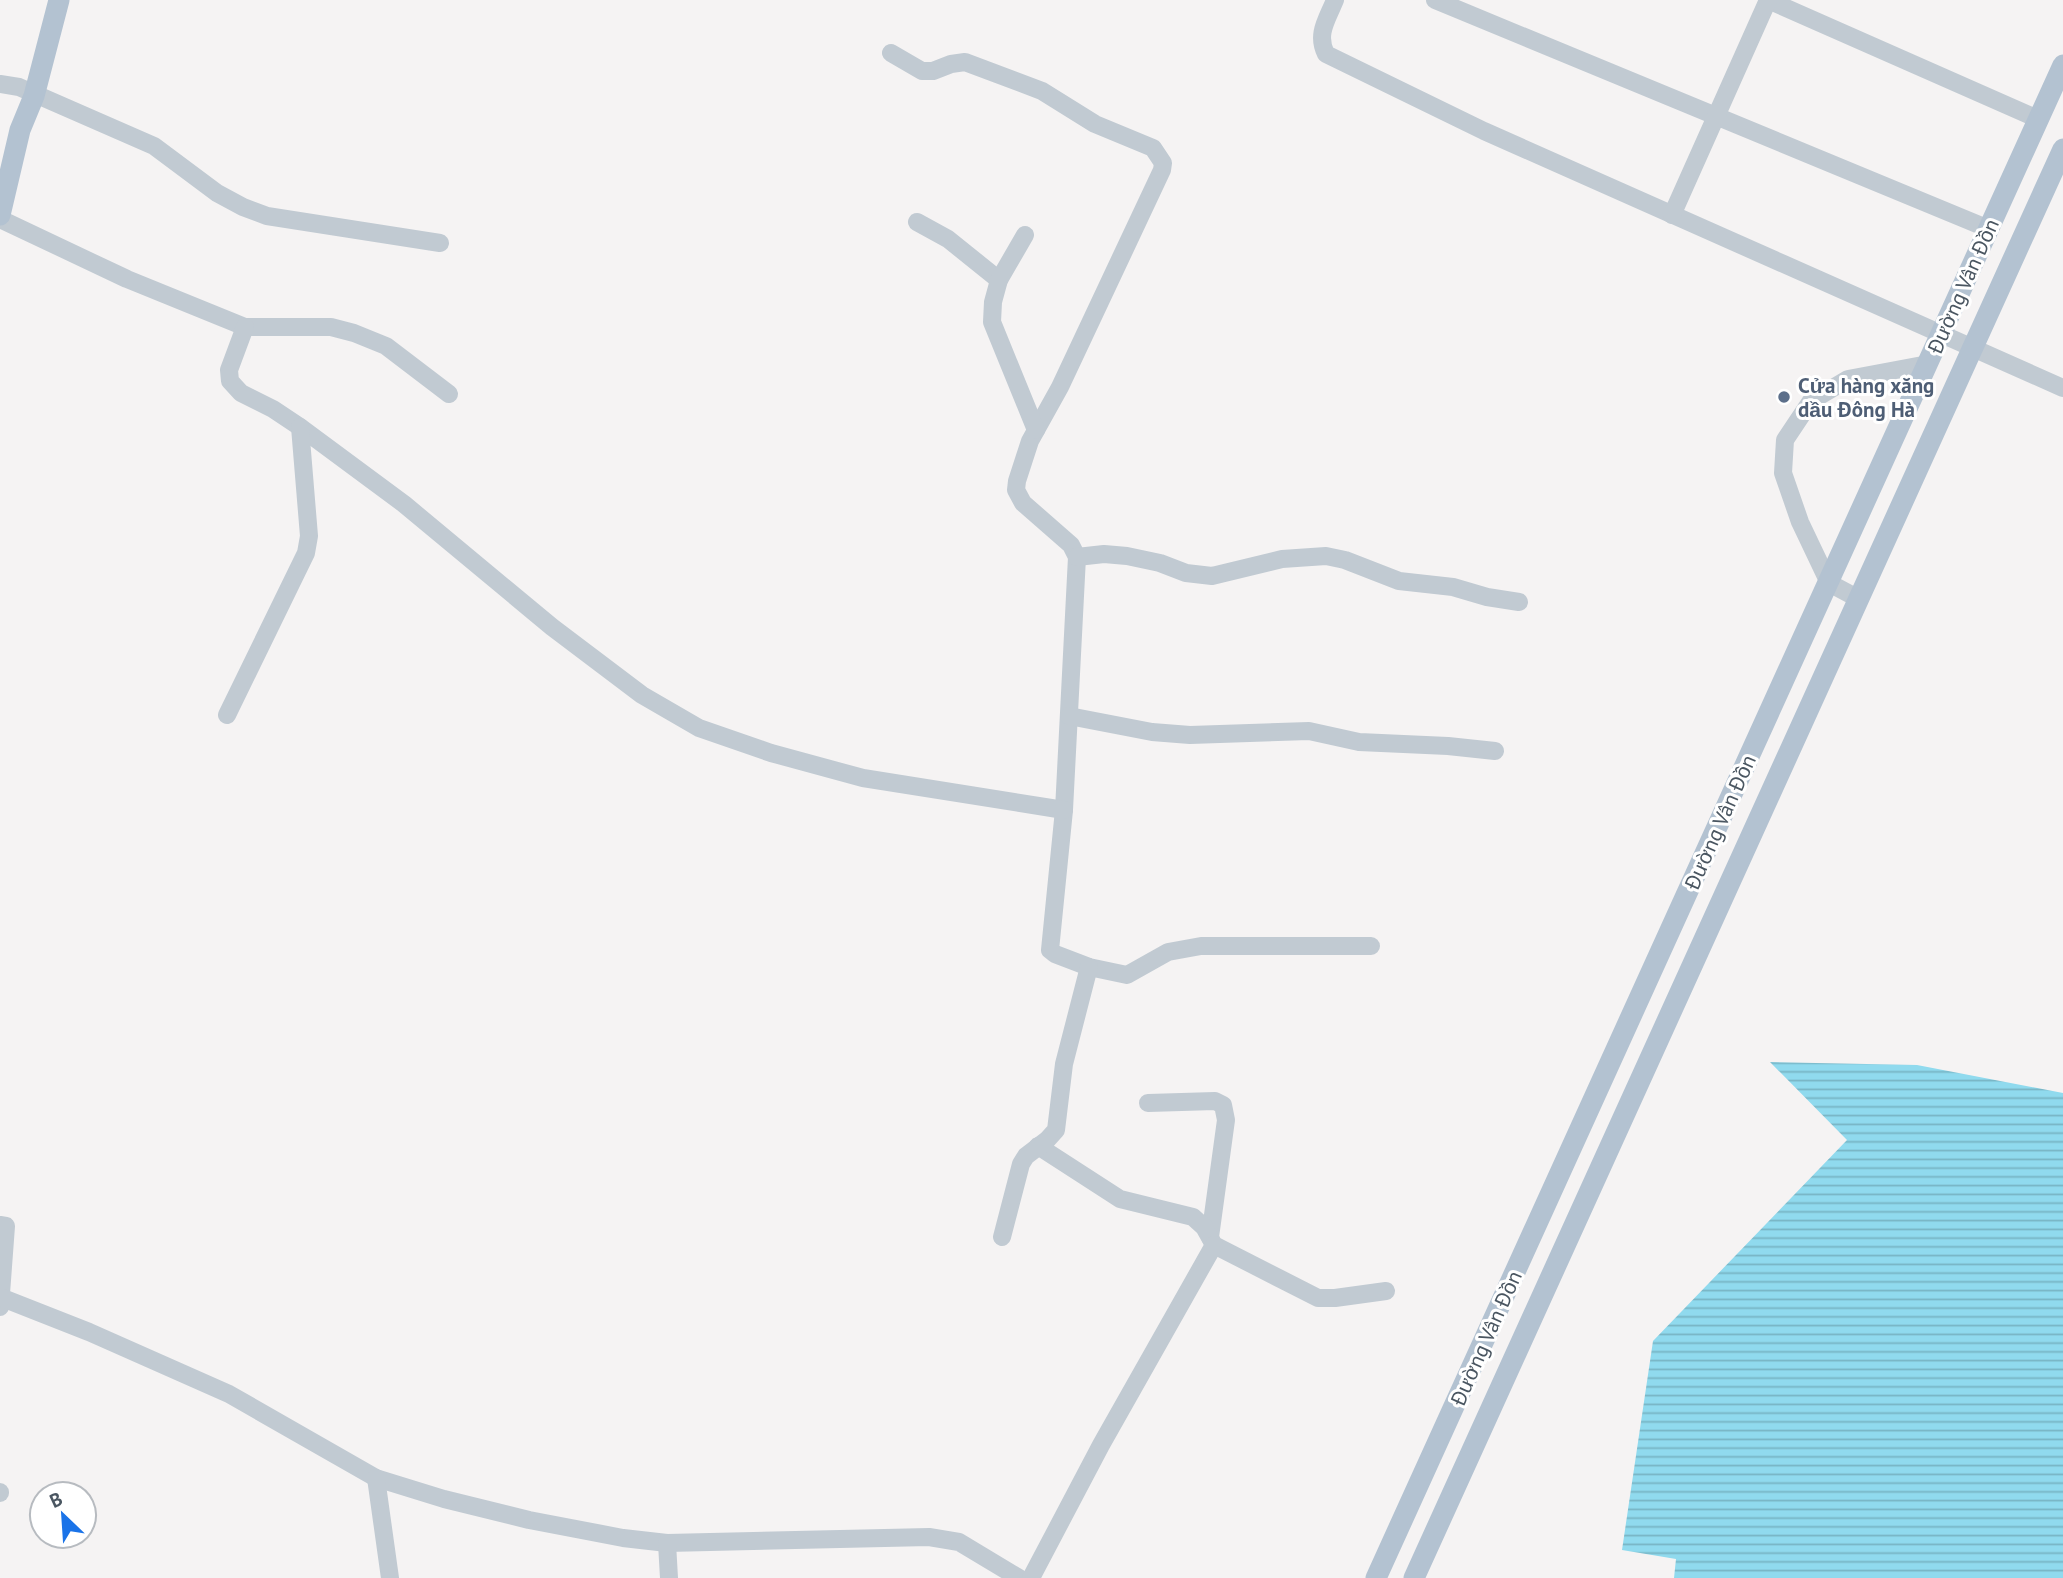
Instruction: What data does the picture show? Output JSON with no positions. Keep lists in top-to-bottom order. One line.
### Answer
{"streets":{"main road":["Đường Vân Đồn"]},"places":["Cửa hàng xăng dầu Đông Hà"],"north":"top left"}
